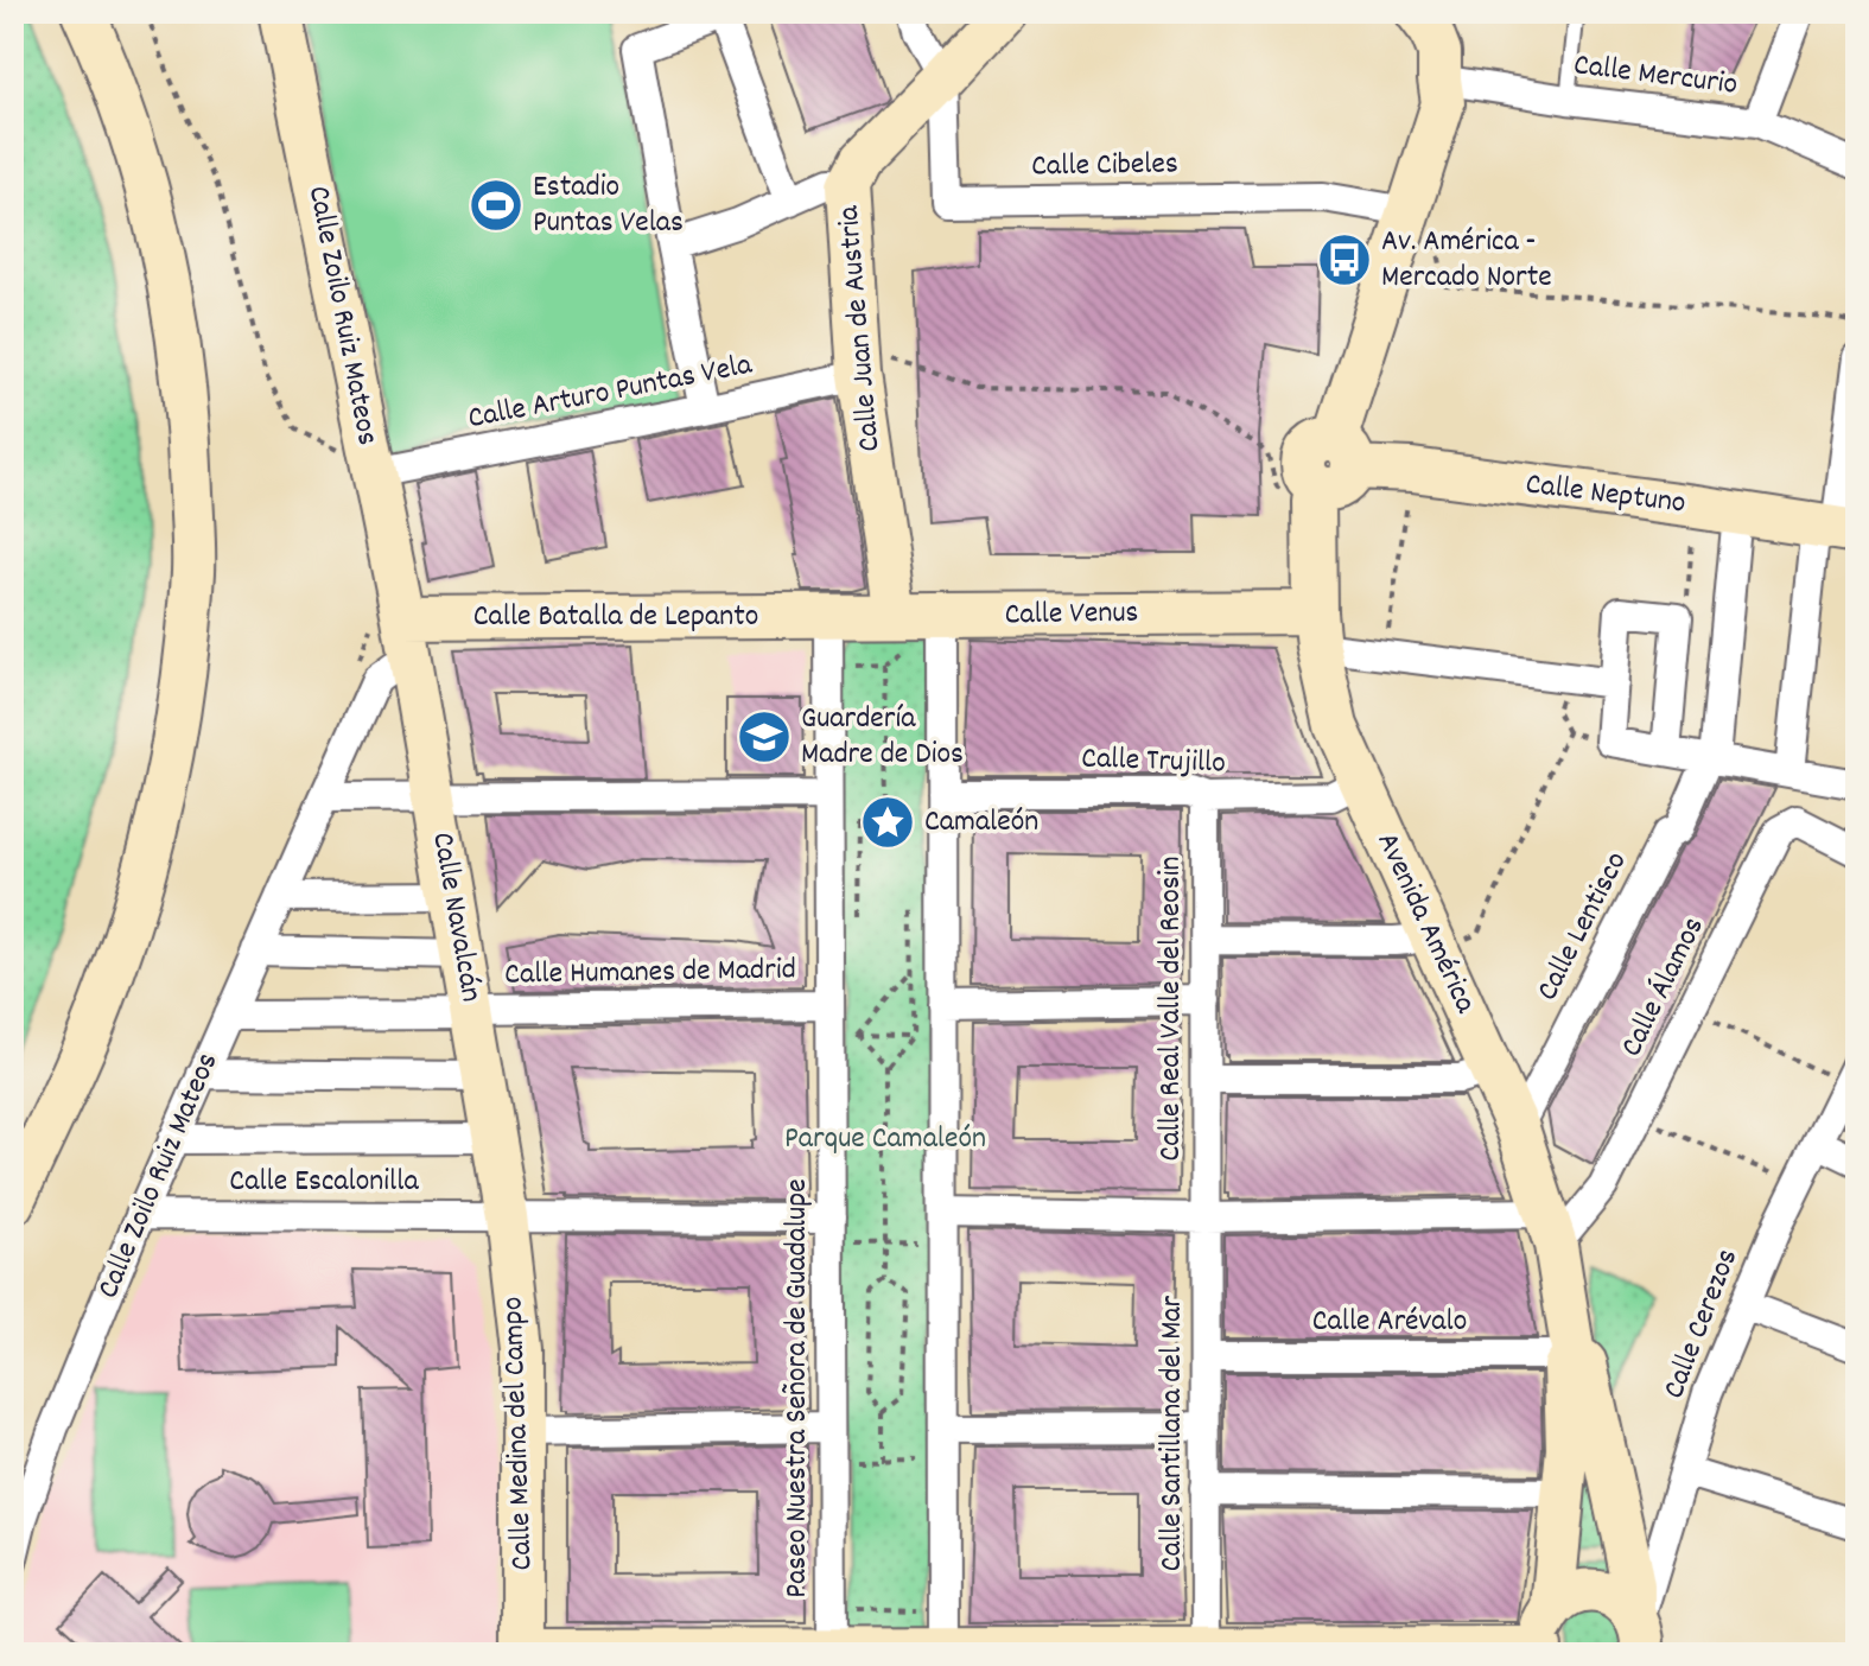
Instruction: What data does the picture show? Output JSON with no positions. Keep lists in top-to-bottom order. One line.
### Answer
{"streets":{"street":["Calle Mercurio","Calle Cibeles","Calle Zoilo Ruiz Mateos","Calle Juan de Austria","Calle Arturo Puntas Vela","Calle Neptuno","Calle Venus","Calle Batalla de Lepanto","Calle Trujillo","Calle Navalcán","Avenida América","Calle Lentisco","Calle Humanes de Madrid","Calle Álamos","Calle Real Valle del Reosin","Calle Escalonilla","Calle Arévalo","Calle Cerezos","Paseo Nuestra Señora de Guadalupe","Calle Medina del Campo","Calle Santillana del Mar"]},"crossings":[["Calle Mercurio","Avenida América"],["Calle Cibeles","Calle Juan de Austria"],["Calle Cibeles","Avenida América"],["Calle Zoilo Ruiz Mateos","Calle Arturo Puntas Vela"],["Calle Zoilo Ruiz Mateos","Calle Batalla de Lepanto"],["Calle Zoilo Ruiz Mateos","Calle Navalcán"],["Calle Zoilo Ruiz Mateos","Calle Humanes de Madrid"],["Calle Zoilo Ruiz Mateos","Calle Escalonilla"],["Calle Juan de Austria","Calle Arturo Puntas Vela"],["Calle Juan de Austria","Calle Venus"],["Calle Neptuno","Avenida América"],["Calle Neptuno","Calle Lentisco"],["Calle Venus","Calle Batalla de Lepanto"],["Calle Venus","Avenida América"],["Calle Venus","Paseo Nuestra Señora de Guadalupe"],["Calle Batalla de Lepanto","Calle Navalcán"],["Calle Batalla de Lepanto","Paseo Nuestra Señora de Guadalupe"],["Calle Trujillo","Avenida América"],["Calle Trujillo","Calle Real Valle del Reosin"],["Calle Navalcán","Calle Humanes de Madrid"],["Calle Navalcán","Calle Escalonilla"],["Calle Navalcán","Calle Medina del Campo"],["Avenida América","Calle Lentisco"],["Avenida América","Calle Álamos"],["Avenida América","Calle Arévalo"],["Avenida América","Calle Cerezos"],["Calle Humanes de Madrid","Paseo Nuestra Señora de Guadalupe"],["Calle Real Valle del Reosin","Calle Santillana del Mar"],["Calle Escalonilla","Paseo Nuestra Señora de Guadalupe"],["Calle Escalonilla","Calle Medina del Campo"],["Calle Arévalo","Calle Santillana del Mar"]],"parks":["Parque Camaleón"],"places":{"sports":["Estadio Puntas Velas"],"bus stop":["Av. América - Mercado Norte"],"school or university":["Guardería Madre de Dios"],"place":["Camaleón"]}}
